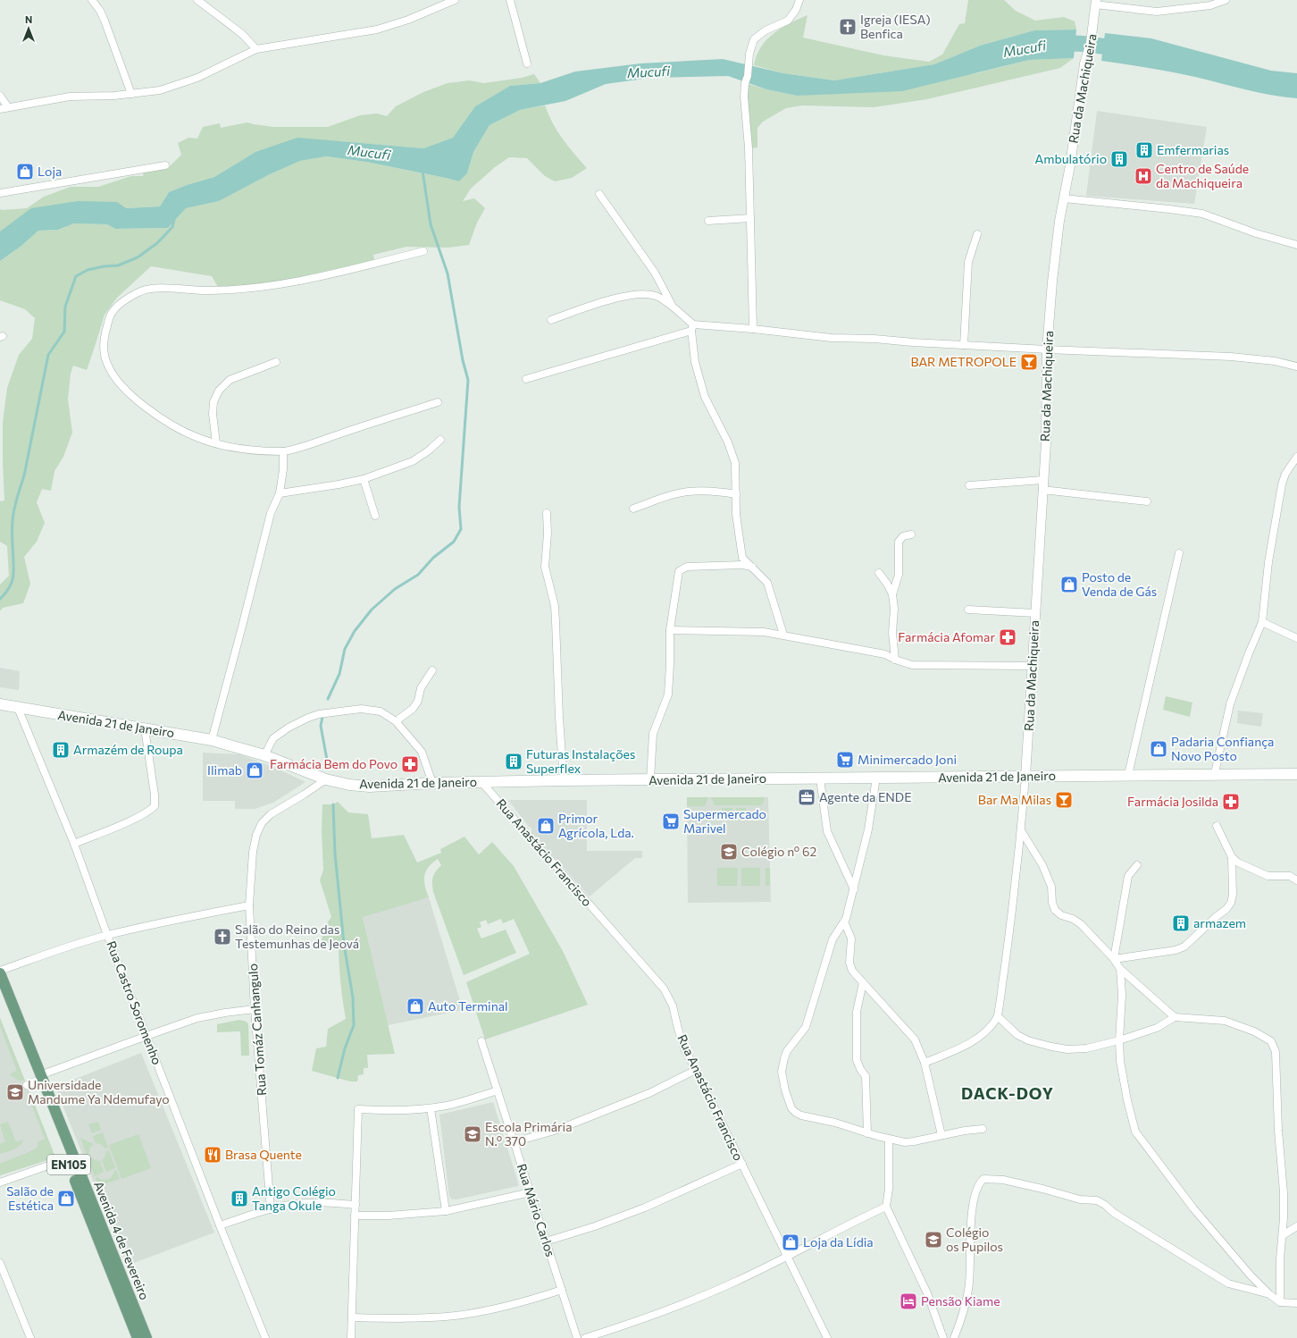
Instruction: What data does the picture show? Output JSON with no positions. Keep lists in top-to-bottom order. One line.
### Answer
{"streets":{"main road":["Avenida 21 de Janeiro","EN105","Avenida 4 de Fevereiro"],"street":["Rua da Machiqueira","Rua Anastácio Francisco","Rua Castro Soromenho","Rua Tomáz Canhangulo","Rua Mário Carlos"]},"crossings":[["Rua da Machiqueira","Avenida 21 de Janeiro"],["Avenida 21 de Janeiro","Rua Anastácio Francisco"],["Avenida 21 de Janeiro","Rua Castro Soromenho"],["Avenida 21 de Janeiro","Rua Tomáz Canhangulo"]],"districts":["DACK-DOY"],"water":["Mucufi"],"places":{"church":["Igreja (IESA) Benfica","Salão do Reino das Testemunhas de Jeová"],"building":["Emfermarias","Ambulatório","Armazém de Roupa","Futuras Instalações Superflex","armazem","Antigo Colégio Tanga Okule"],"shop":["Loja","Posto de Venda de Gás","Padaria Confiança Novo Posto","Ilimab","Primor Agrícola, Lda.","Auto Terminal","Salão de Estética","Loja da Lídia"],"hospital":["Centro de Saúde da Machiqueira"],"bar":["BAR METROPOLE","Bar Ma Milas"],"pharmacy":["Farmácia Afomar","Farmácia Bem do Povo","Farmácia Josilda"],"supermarket":["Minimercado Joni","Supermercado Marivel"],"office":["Agente da ENDE"],"school or university":["Colégio nº 62","Universidade Mandume Ya Ndemufayo","Escola Primária N.º 370","Colégio os Pupilos"],"restaurant":["Brasa Quente"],"hotel":["Pensão Kiame"]},"north":"top"}
